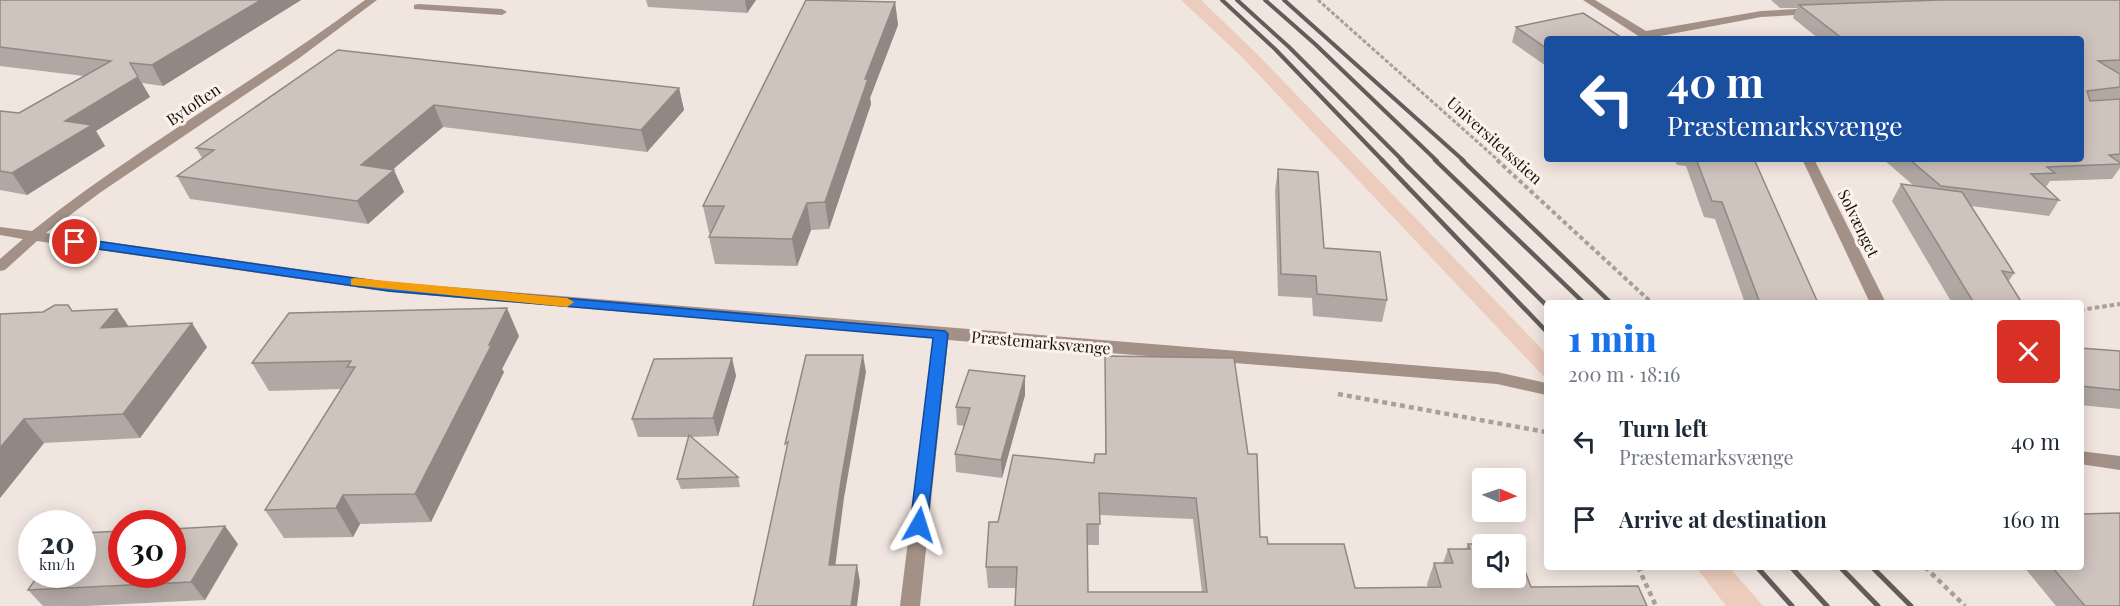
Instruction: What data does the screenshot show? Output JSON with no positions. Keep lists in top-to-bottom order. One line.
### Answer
{"streets":{"street":["Bytoften","Solvænget","Præstemarksvænge"],"path":["Universitetsstien"]},"crossings":[["Bytoften","Præstemarksvænge"]],"north":"right","page":{"turn":["40 m","Præstemarksvænge"],"heading":["1 min","200 m · 18:16"],"list":[{"name":"Turn left","note":"Præstemarksvænge","value":"40 m"},{"name":"Arrive at destination","value":"160 m"}],"speed":"20 km/h","limit":"30"}}
